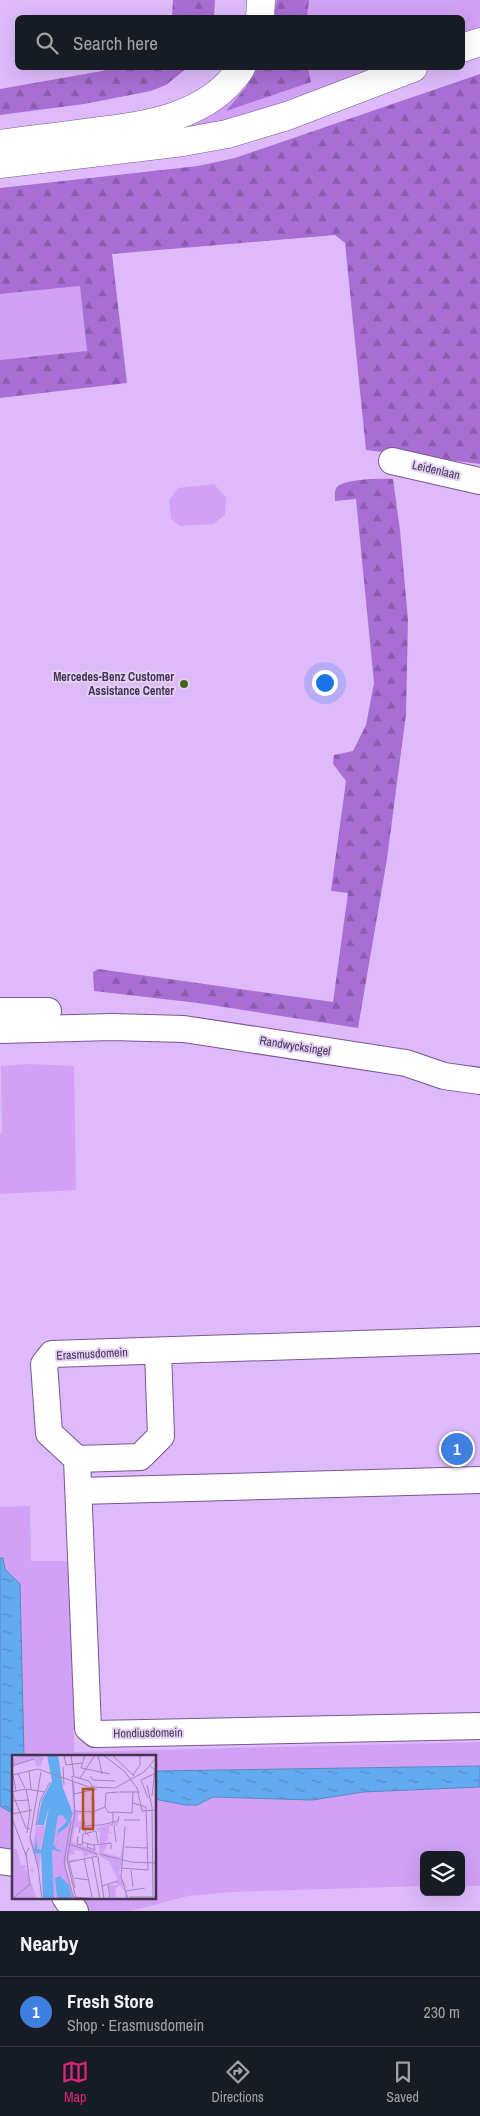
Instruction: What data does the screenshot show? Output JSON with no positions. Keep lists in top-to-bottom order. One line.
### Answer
{"streets":{"street":["Leidenlaan","Randwycksingel","Erasmusdomein","Hondiusdomein"]},"crossings":[["Erasmusdomein","Hondiusdomein"]],"places":["Mercedes-Benz Customer Assistance Center"],"page":{"search":"Search here","pins":"1","heading":"Nearby","list":[{"mark":"1","name":"Fresh Store","note":"Shop · Erasmusdomein","value":"230 m"}],"nav":["Map","Directions","Saved"]}}
